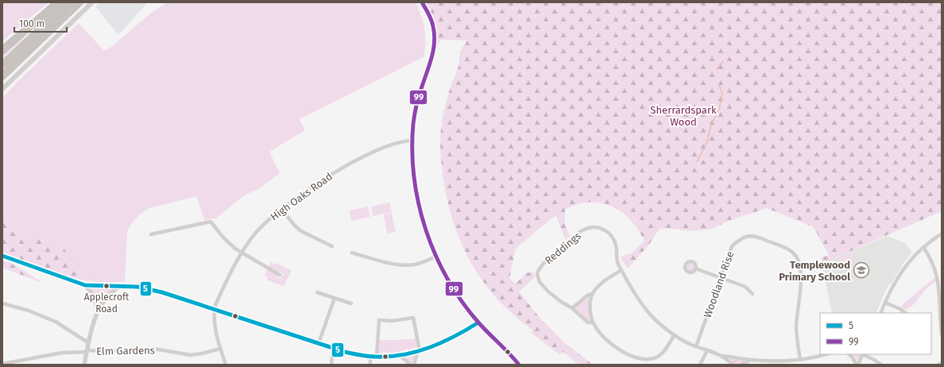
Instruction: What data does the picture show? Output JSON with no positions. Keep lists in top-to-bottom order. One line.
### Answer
{"streets":{"street":["High Oaks Road","Reddings","Woodland Rise","Elm Gardens"]},"parks":["Sherrardspark Wood"],"places":{"school or university":["Templewood Primary School"],"other":["Applecroft Road"]},"lines":["transit line 99","transit line 5"],"legend":["5","99"],"scale_bar":"100 m"}
